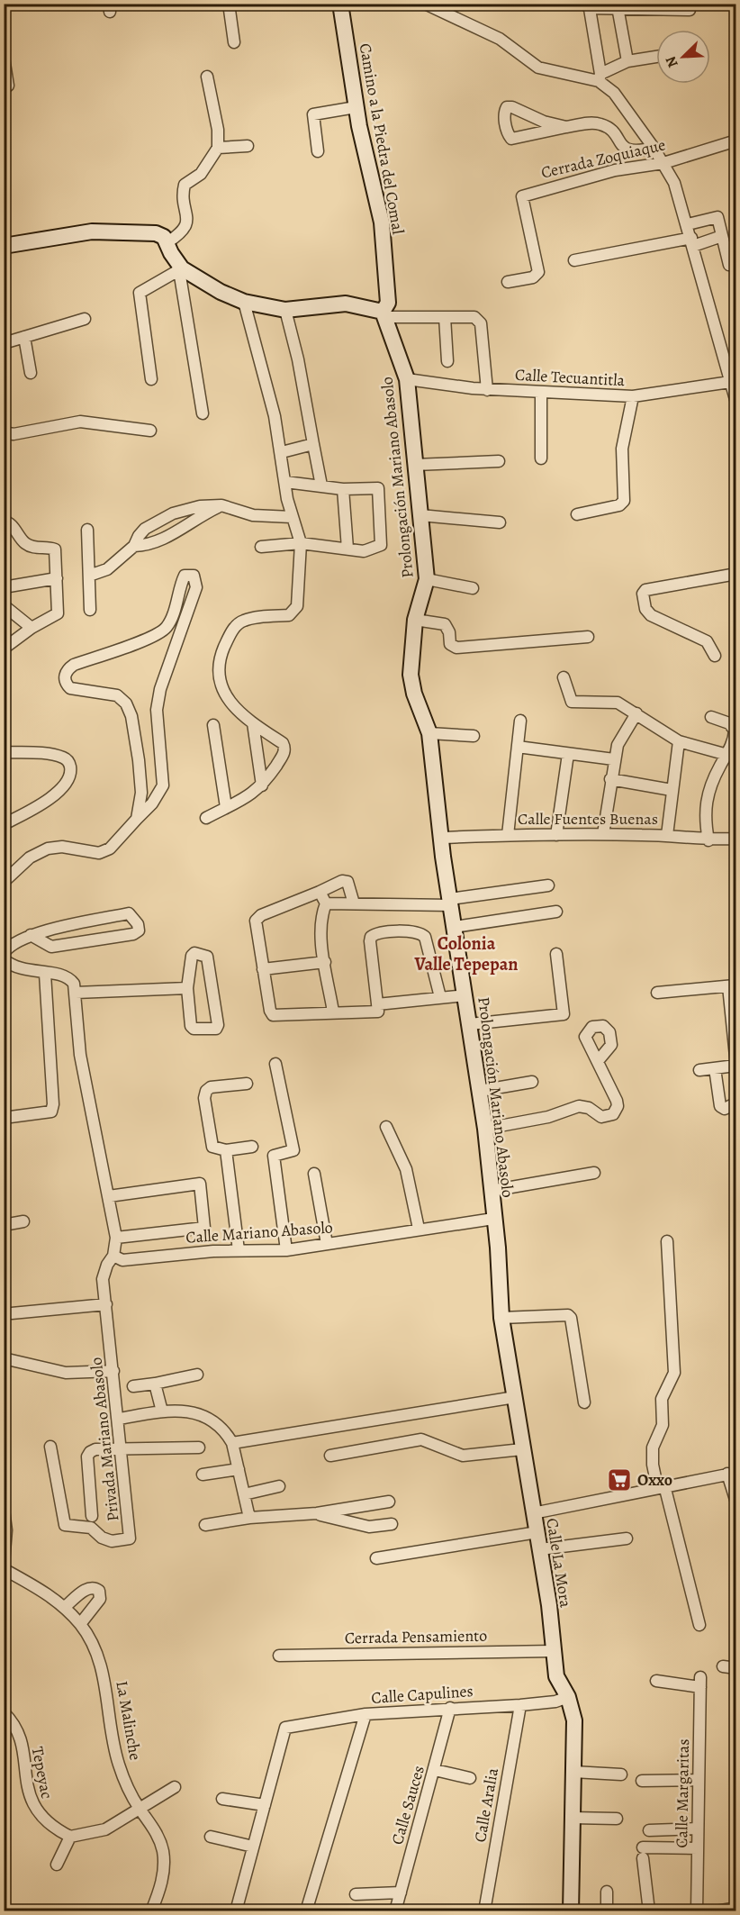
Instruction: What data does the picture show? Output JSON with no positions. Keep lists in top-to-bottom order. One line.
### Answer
{"streets":{"street":["Camino a la Piedra del Comal","Cerrada Zoquiaque","Calle Tecuantitla","Prolongación Mariano Abasolo","Calle Fuentes Buenas","Calle Mariano Abasolo","Privada Mariano Abasolo","Calle La Mora","Cerrada Pensamiento","Calle Capulines","La Malinche","Tepeyac","Calle Margaritas","Calle Sauces","Calle Aralia"]},"crossings":[["Camino a la Piedra del Comal","Prolongación Mariano Abasolo"],["Calle Tecuantitla","Prolongación Mariano Abasolo"],["Prolongación Mariano Abasolo","Calle Fuentes Buenas"],["Prolongación Mariano Abasolo","Calle Mariano Abasolo"],["Prolongación Mariano Abasolo","Calle La Mora"],["Calle Mariano Abasolo","Privada Mariano Abasolo"],["Calle Mariano Abasolo","Calle La Mora"],["Calle La Mora","Cerrada Pensamiento"],["Calle La Mora","Calle Capulines"],["Calle Capulines","Calle Sauces"],["Calle Capulines","Calle Aralia"]],"districts":["Colonia Valle Tepepan"],"places":{"supermarket":["Oxxo"]},"north":"bottom left"}
